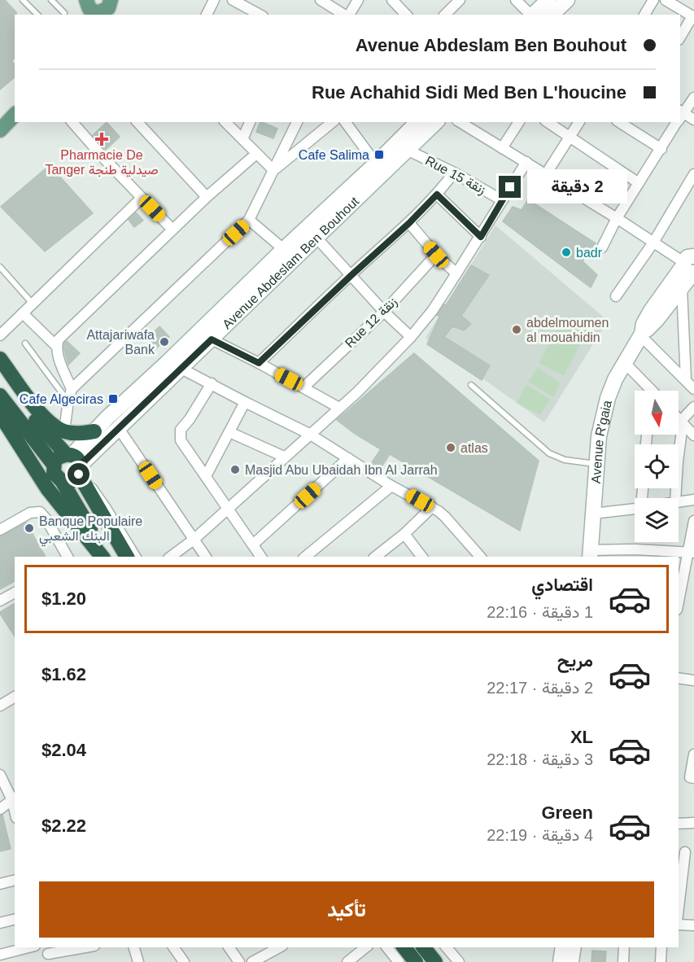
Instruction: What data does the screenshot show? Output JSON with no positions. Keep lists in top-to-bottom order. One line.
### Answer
{"streets":{"main road":["Avenue Abdeslam Ben Bouhout","Avenue R'gaia"],"street":["Rue 15 زنقة","Rue 12 زنقة"]},"crossings":[["Rue 15 زنقة","Avenue Abdeslam Ben Bouhout"]],"places":{"health":["Pharmacie De Tanger صيدلية طنجة"],"transit":["Cafe Salima","Cafe Algeciras"],"other":["badr","abdelmoumen al mouahidin","Attajariwafa Bank","atlas","Masjid Abu Ubaidah Ibn Al Jarrah","Banque Populaire البنك الشعبي"]},"north":"bottom","page":{"banner":["Avenue Abdeslam Ben Bouhout","Rue Achahid Sidi Med Ben L'houcine"],"bubble":"2 دقيقة","list":[{"name":"اقتصادي","note":"1 دقيقة · 22:16","value":"$1.20"},{"name":"مريح","note":"2 دقيقة · 22:17","value":"$1.62"},{"name":"XL","note":"3 دقيقة · 22:18","value":"$2.04"},{"name":"Green","note":"4 دقيقة · 22:19","value":"$2.22"}],"buttons":"تأكيد"}}
